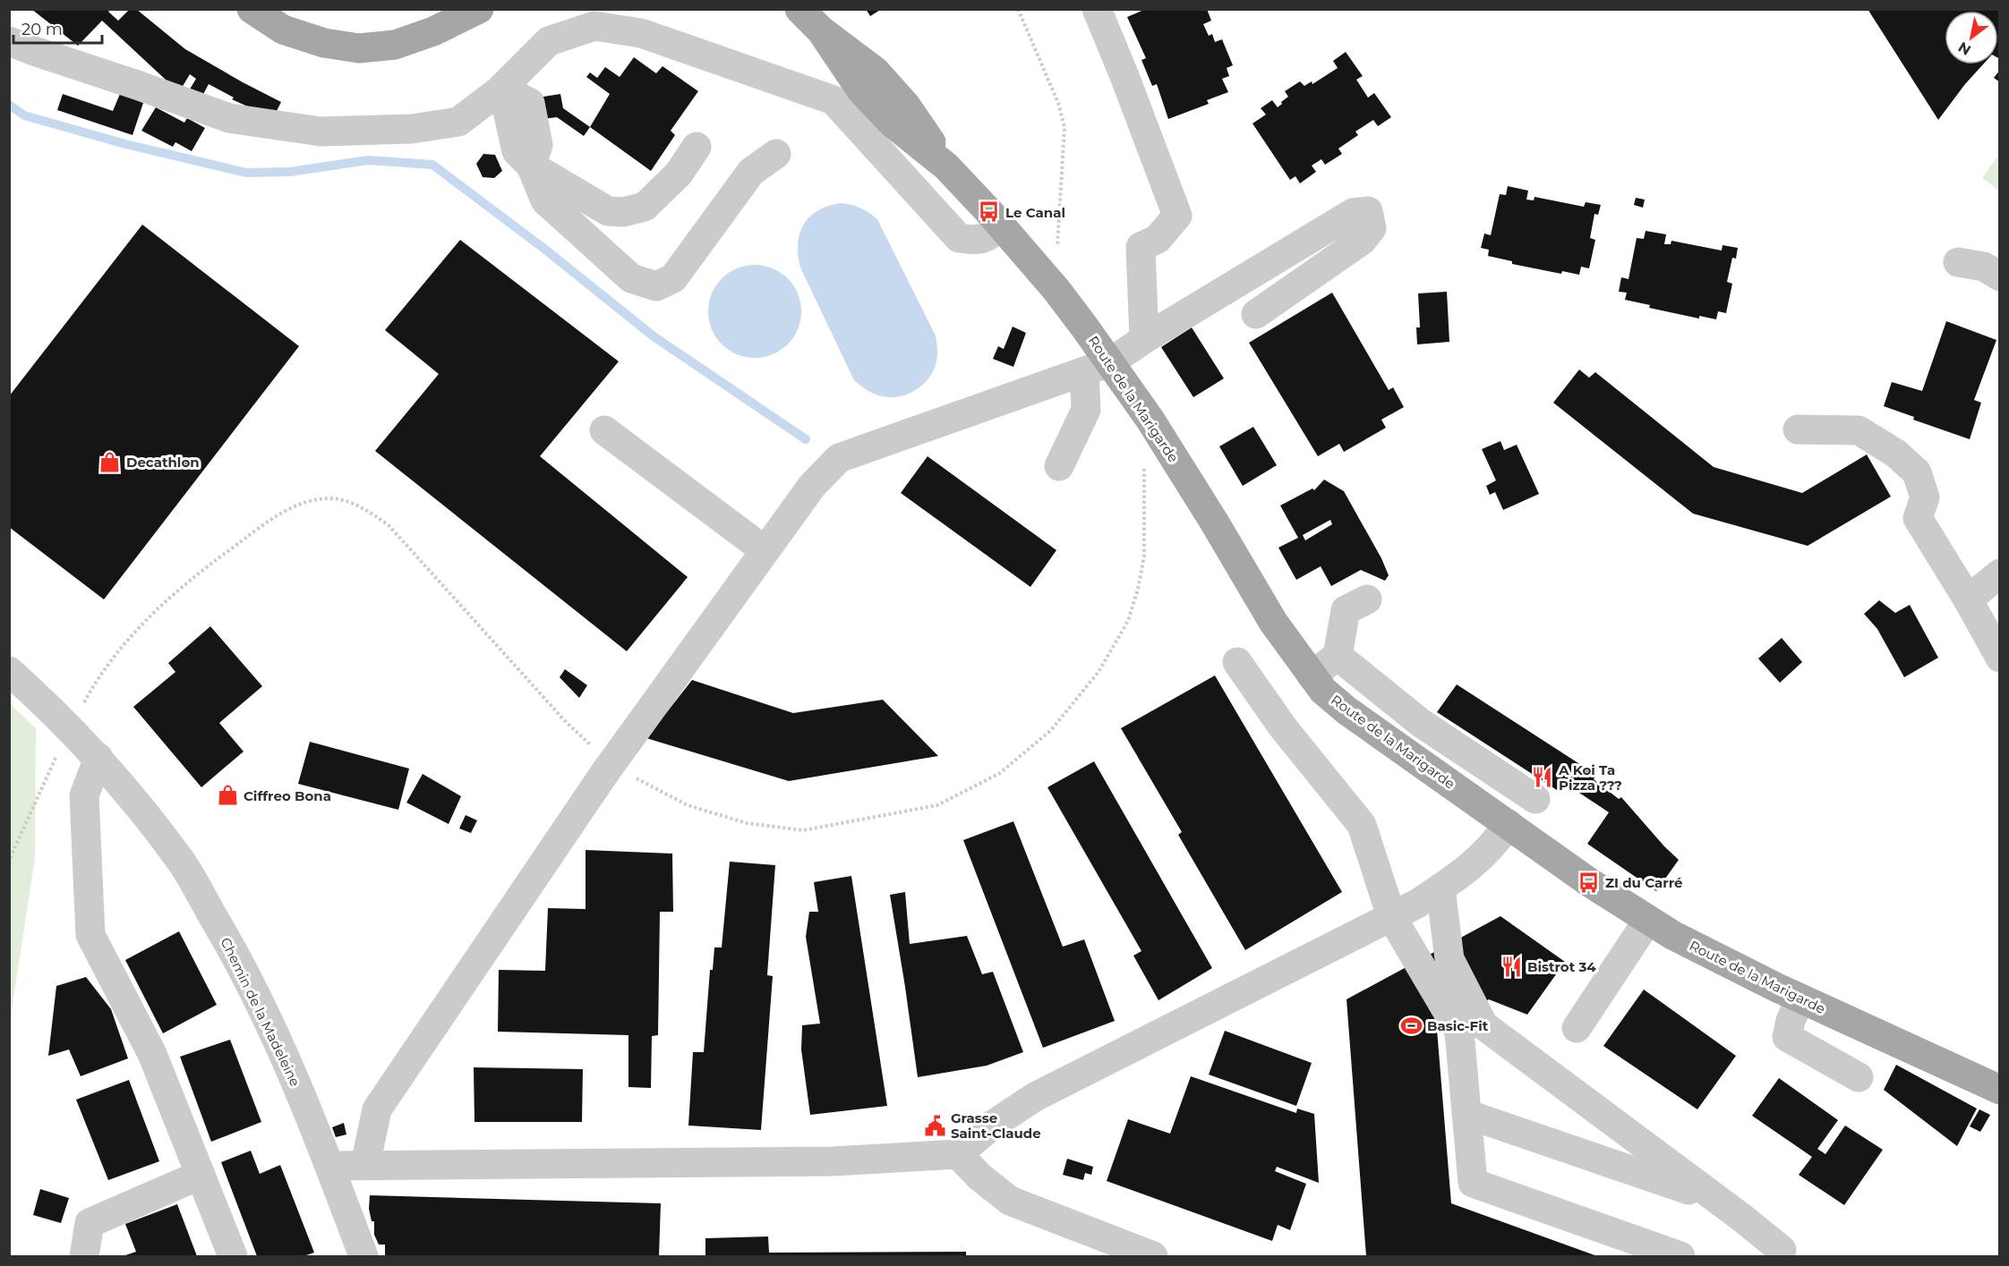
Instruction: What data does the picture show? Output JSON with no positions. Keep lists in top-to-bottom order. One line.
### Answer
{"streets":{"main road":["Route de la Marigarde"],"street":["Chemin de la Madeleine"]},"places":{"bus stop":["Le Canal","ZI du Carré"],"shop":["Decathlon","Ciffreo Bona"],"restaurant":["A Koi Ta Pizza ???","Bistrot 34"],"sports":["Basic-Fit"],"public building":["Grasse Saint-Claude"]},"scale_bar":"20 m","north":"bottom left"}
